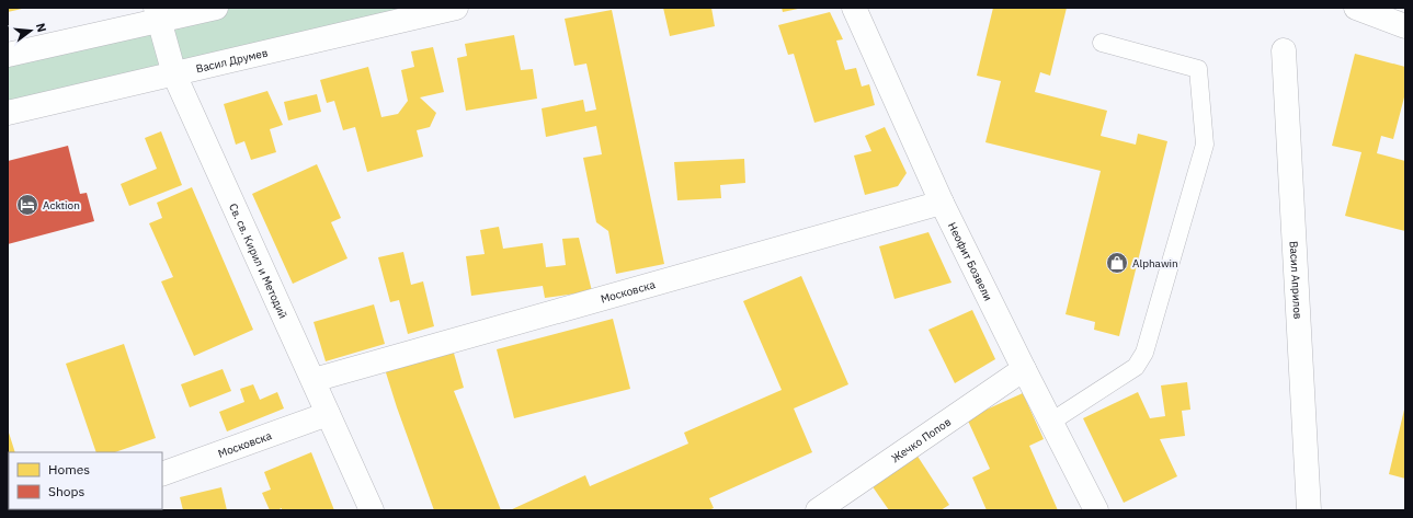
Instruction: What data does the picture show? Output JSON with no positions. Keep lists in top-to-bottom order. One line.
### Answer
{"streets":{"street":["Васил Друмев","Св. св. Кирил и Методий","Неофит Бозвели","Васил Априлов","Московска","Жечко Попов"]},"crossings":[["Васил Друмев","Св. св. Кирил и Методий"],["Св. св. Кирил и Методий","Московска"],["Неофит Бозвели","Московска"],["Неофит Бозвели","Жечко Попов"]],"places":{"hotel":["Acktion"],"shop":["Alphawin"]},"legend":["Homes","Shops"],"north":"right"}
